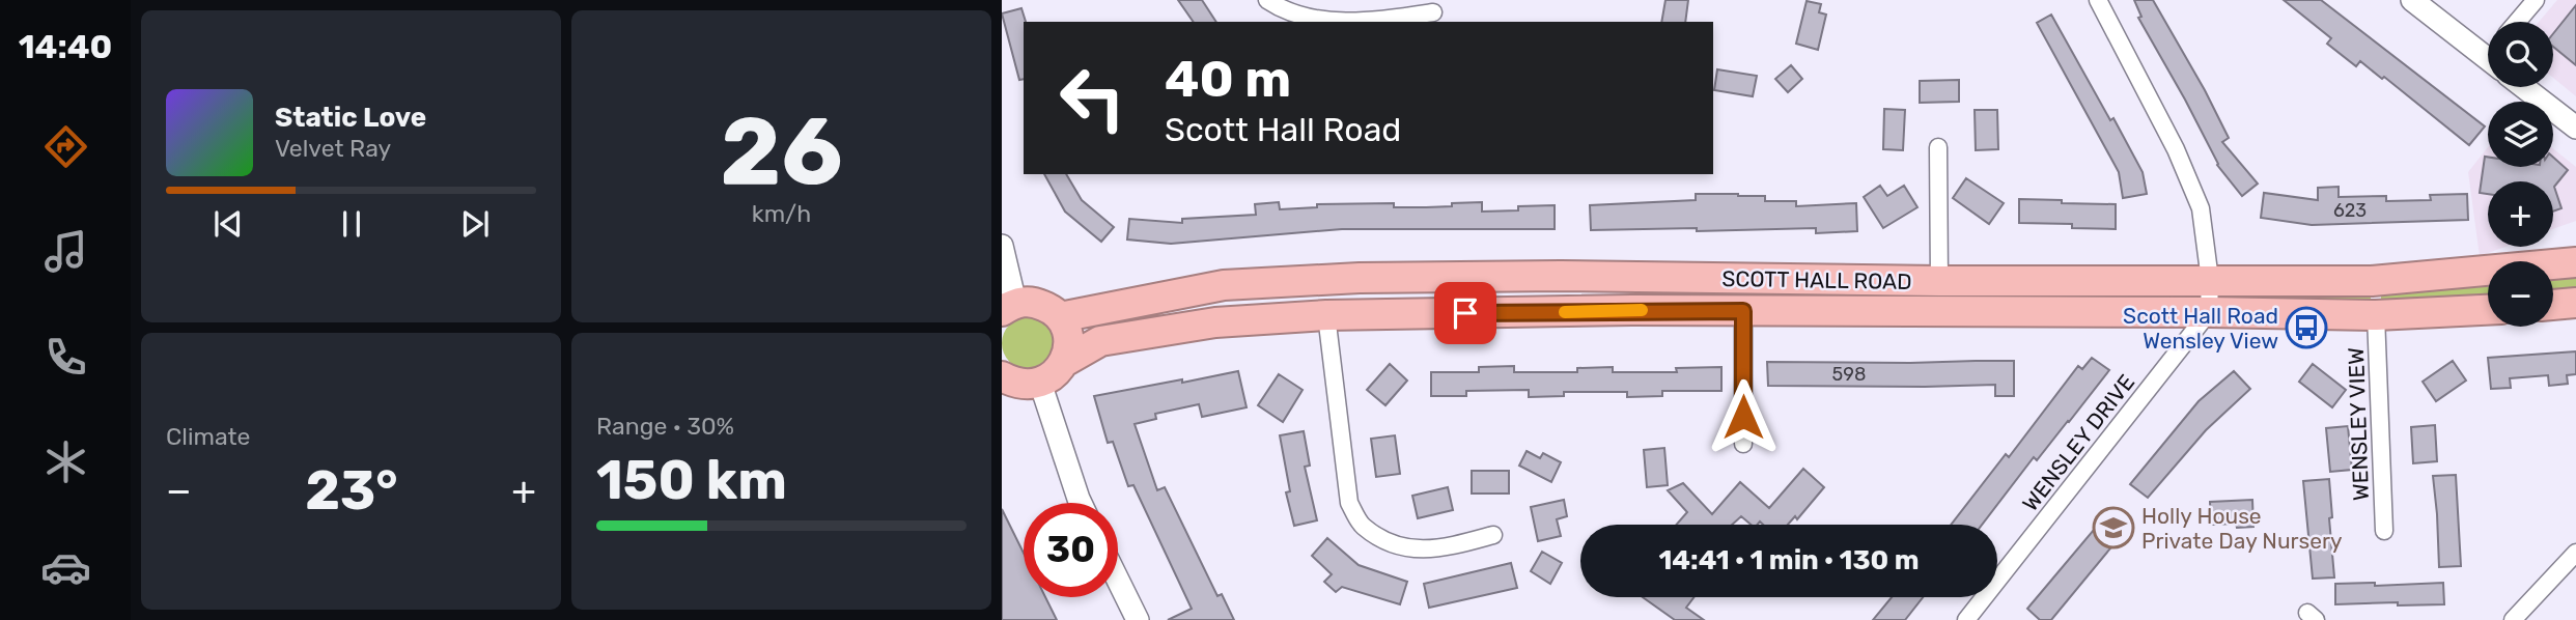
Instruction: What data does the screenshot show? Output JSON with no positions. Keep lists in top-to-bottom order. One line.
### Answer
{"streets":{"highway":["SCOTT HALL ROAD"],"street":["WENSLEY VIEW","WENSLEY DRIVE"]},"crossings":[["SCOTT HALL ROAD","WENSLEY VIEW"],["SCOTT HALL ROAD","WENSLEY DRIVE"]],"places":{"bus stop":["Scott Hall Road Wensley View"],"school or university":["Holly House Private Day Nursery"]},"house_numbers":["623","598"],"page":{"tabs":"14:40","tile":[["26","km/h"],"Climate",["Range · 30%","150 km"]],"map_buttons":["+","−"],"turn":["40 m","Scott Hall Road"],"song":["Static Love","Velvet Ray"],"heat":["−","23°","+"],"limit":"30","trip":"14:41 · 1 min · 130 m"}}
